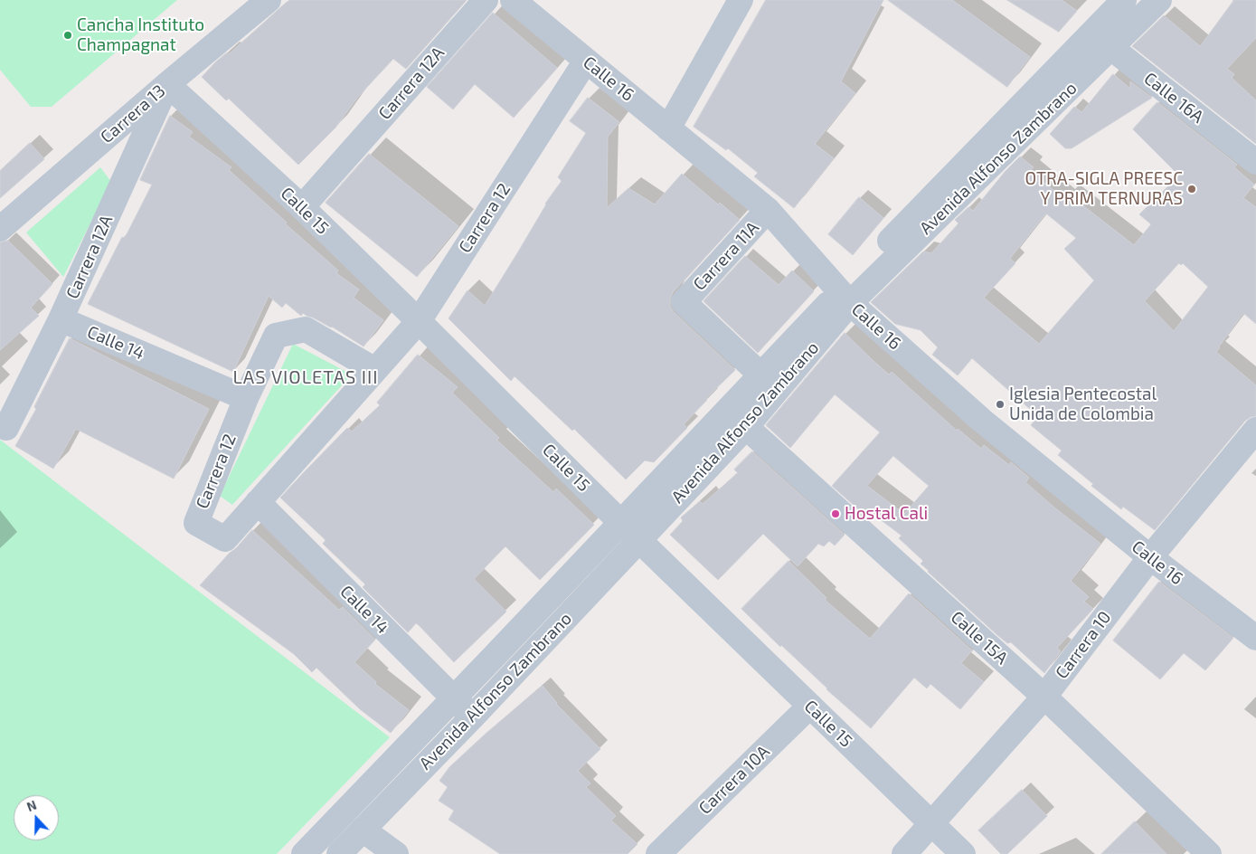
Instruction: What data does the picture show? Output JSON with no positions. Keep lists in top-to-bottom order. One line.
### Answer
{"streets":{"street":["Calle 16","Carrera 12A","Calle 16A","Carrera 13","Avenida Alfonso Zambrano","Calle 15","Carrera 12","Carrera 11A","Calle 14","Calle 15A","Carrera 10","Carrera 10A"]},"crossings":[["Calle 16","Avenida Alfonso Zambrano"],["Calle 16","Carrera 12"],["Calle 16","Carrera 11A"],["Calle 16","Carrera 10"],["Carrera 12A","Carrera 13"],["Carrera 12A","Calle 15"],["Carrera 12A","Calle 14"],["Calle 16A","Avenida Alfonso Zambrano"],["Carrera 13","Calle 15"],["Avenida Alfonso Zambrano","Calle 15"],["Avenida Alfonso Zambrano","Carrera 11A"],["Avenida Alfonso Zambrano","Calle 14"],["Avenida Alfonso Zambrano","Calle 15A"],["Calle 15","Carrera 12"],["Calle 15","Carrera 10"],["Calle 15","Carrera 10A"],["Carrera 12","Calle 14"],["Calle 15A","Carrera 10"]],"districts":["LAS VIOLETAS III"],"places":["Cancha Instituto Champagnat","OTRA-SIGLA PREESC Y PRIM TERNURAS","Iglesia Pentecostal Unida de Colombia","Hostal Cali"],"north":"top"}
